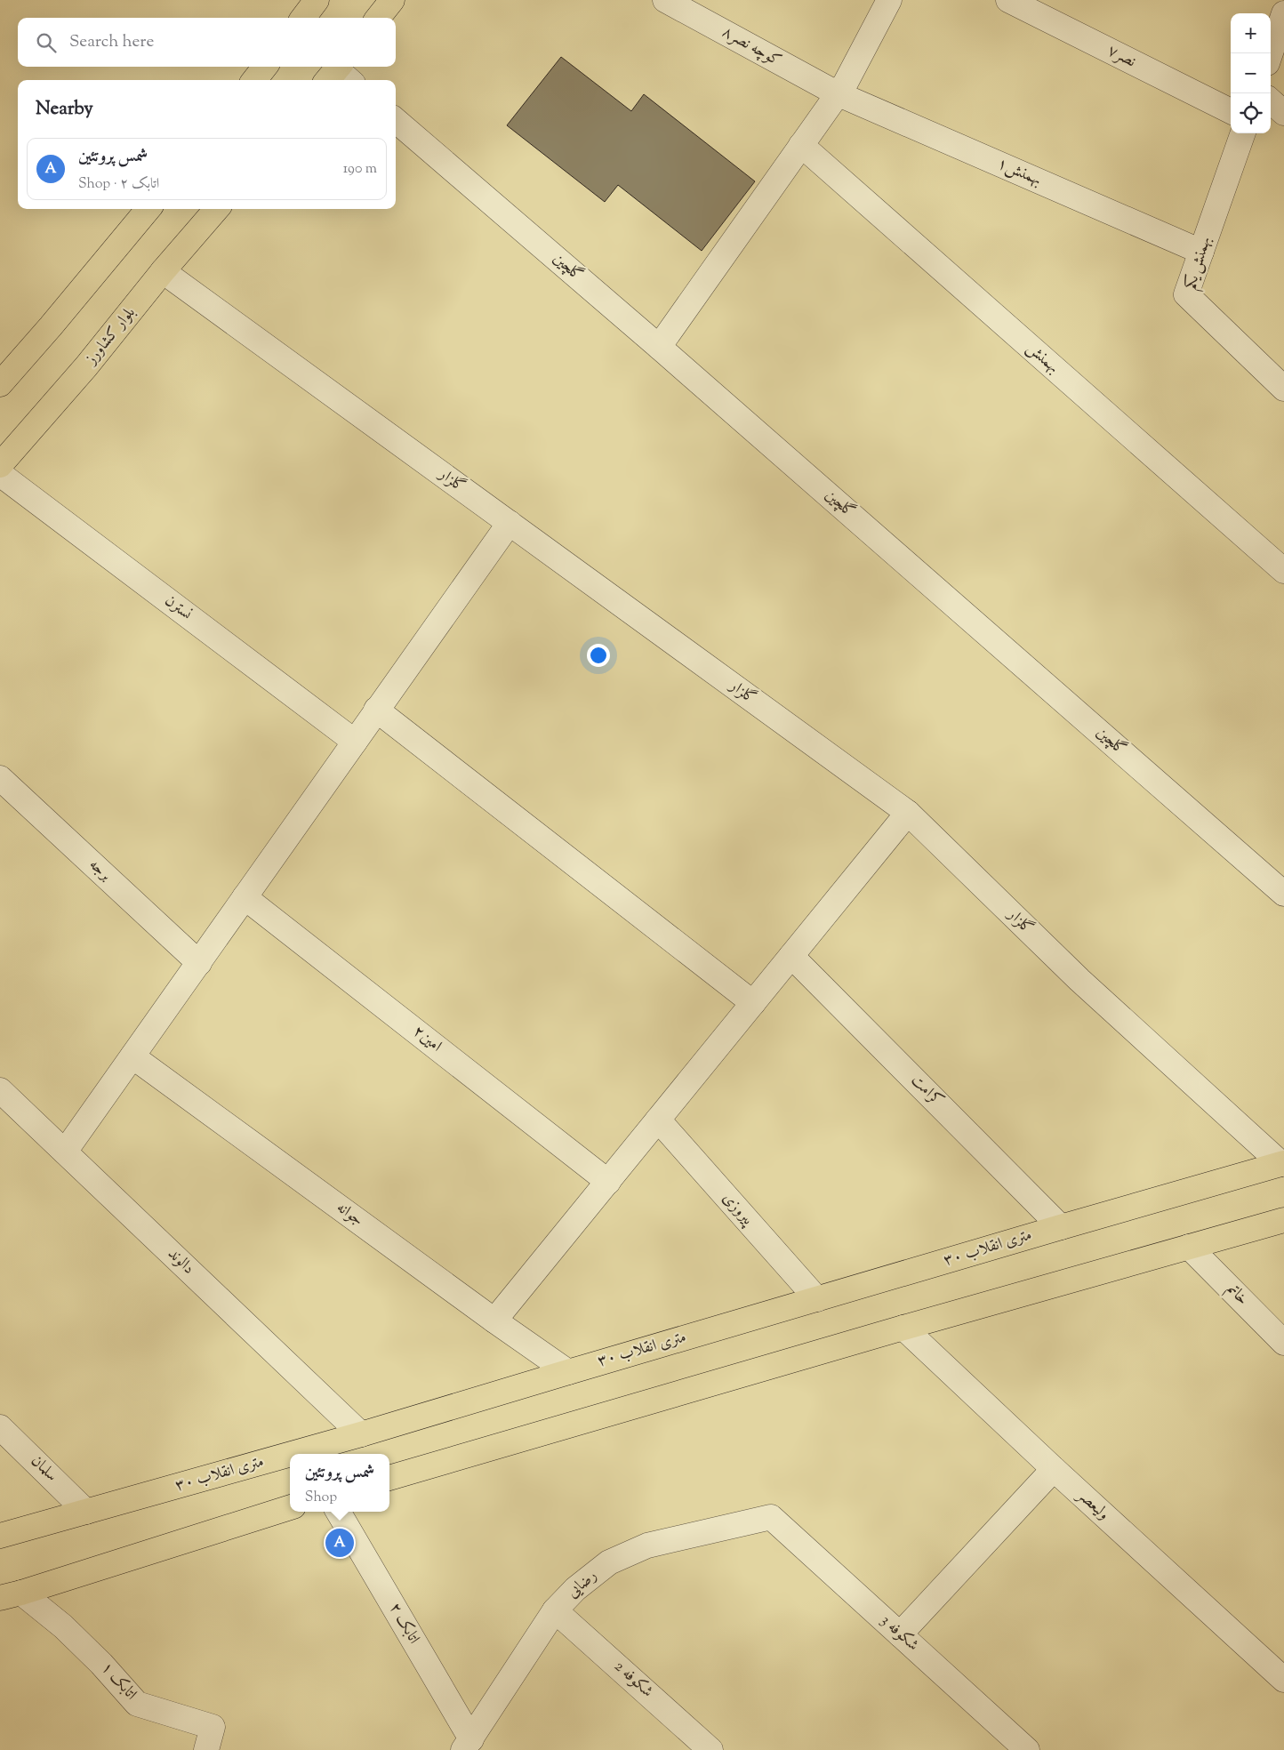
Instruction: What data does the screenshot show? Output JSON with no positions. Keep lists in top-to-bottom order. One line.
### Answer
{"streets":{"main road":["بلوار کشاورز","۳۰ متری انقلاب"],"street":["کوچه نصر۸","نصر۷","بهمنش۱","بهمنش یکم","گلچین","بهمنش","گلزار","نسترن","برجه","امین۲","کرامت","پیروزی","جوانه","دالوند","خاتم","سلمان","ولیعصر","رضایی","اتابک ۲","شکوفه 3","شکوفه 2","اتابک ۱"]},"crossings":[["کوچه نصر۸","بهمنش۱"],["بهمنش۱","بهمنش یکم"],["بلوار کشاورز","گلزار"],["گلزار","۳۰ متری انقلاب"],["کرامت","۳۰ متری انقلاب"],["پیروزی","۳۰ متری انقلاب"],["جوانه","۳۰ متری انقلاب"],["۳۰ متری انقلاب","دالوند"],["۳۰ متری انقلاب","سلمان"],["رضایی","اتابک ۲"],["رضایی","شکوفه 3"],["رضایی","شکوفه 2"]],"page":{"map_buttons":["+","−"],"search":"Search here","heading":"Nearby","list":[{"mark":"A","name":"شمس پروتئین","note":"Shop · اتابک ۲","value":"190 m"}],"popup":["شمس پروتئین","Shop"],"pins":"A"}}
